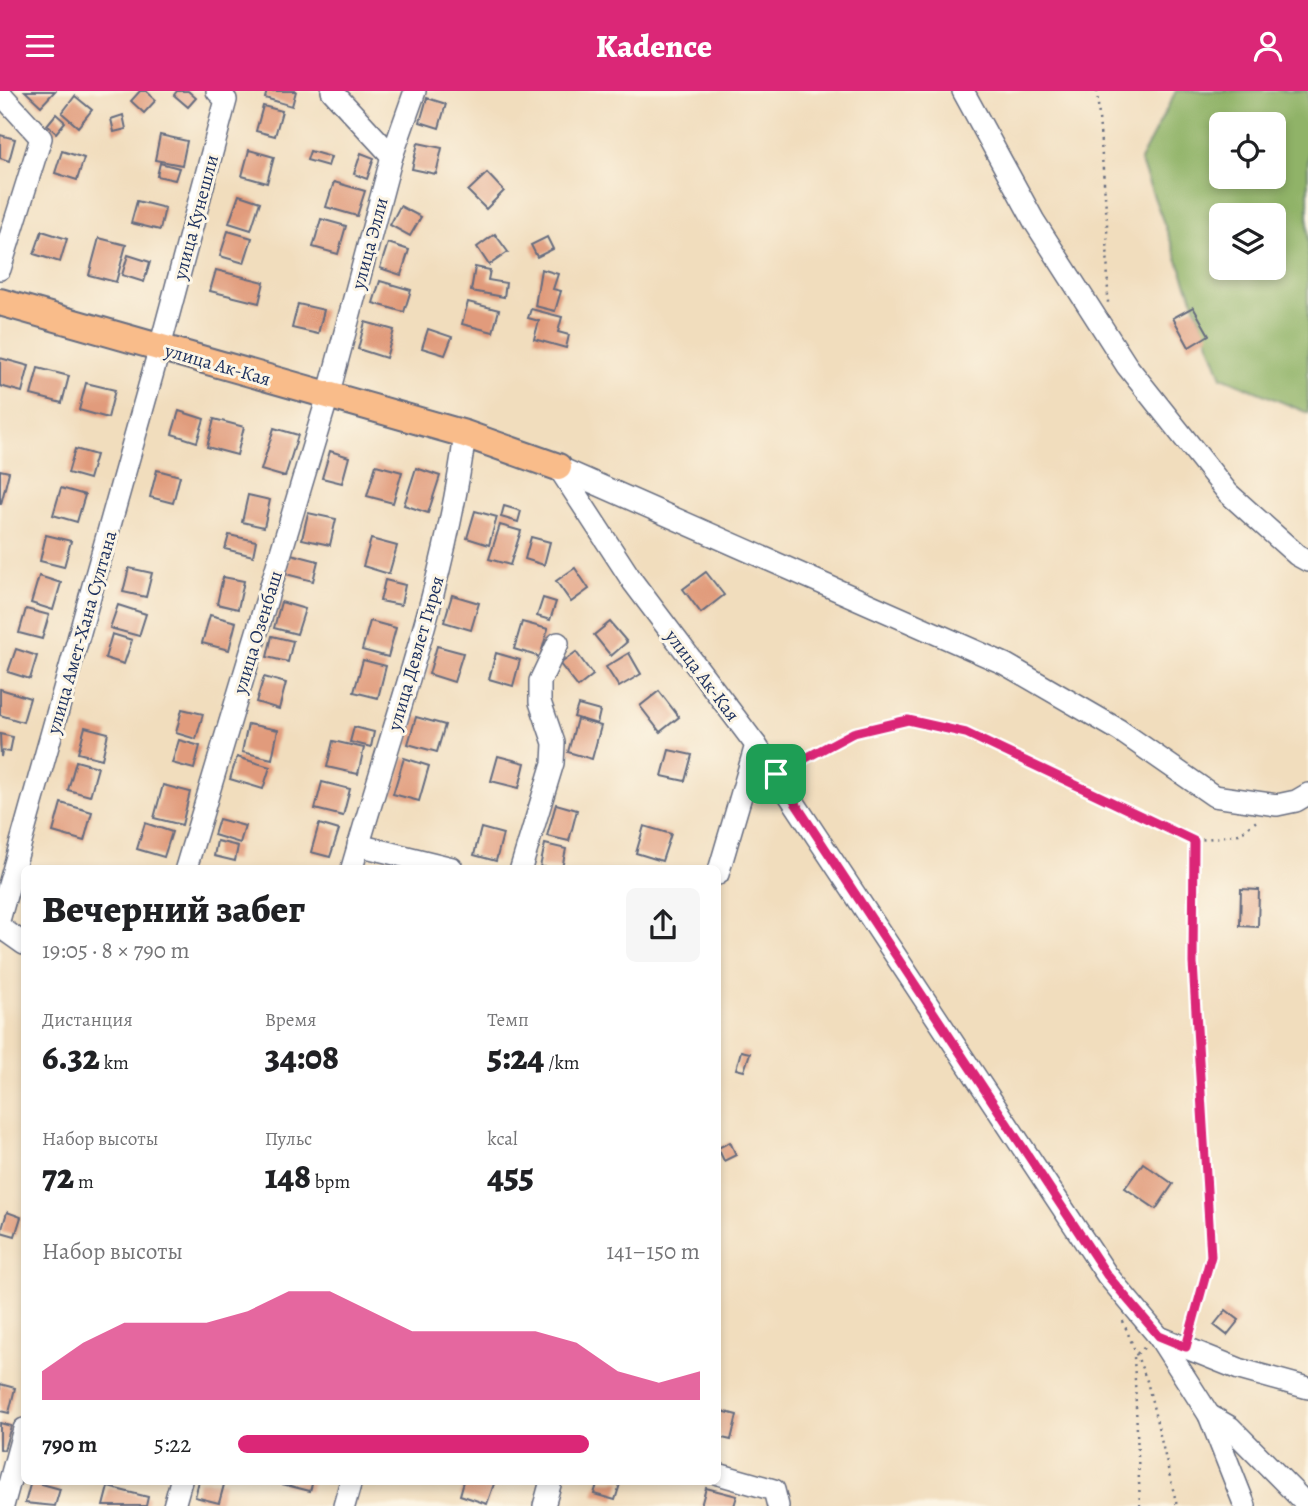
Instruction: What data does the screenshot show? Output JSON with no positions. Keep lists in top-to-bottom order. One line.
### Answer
{"streets":{"main road":["улица Ак-Кая"],"street":["улица Кунешли","улица Элли","улица Амет-Хана Султана","улица Озенбаш","улица Девлет Гирея"]},"crossings":[["улица Кунешли","улица Ак-Кая"],["улица Кунешли","улица Амет-Хана Султана"],["улица Элли","улица Ак-Кая"],["улица Элли","улица Озенбаш"],["улица Ак-Кая","улица Амет-Хана Султана"],["улица Ак-Кая","улица Озенбаш"],["улица Ак-Кая","улица Девлет Гирея"]],"page":{"header":"Kadence","heading":["Вечерний забег","19:05 · 8 × 790 m"],"stats":[["Дистанция","6.32 km"],["Время","34:08"],["Темп","5:24 /km"],["Набор высоты","72 m"],["Пульс","148 bpm"],["kcal","455"]],"chart":["Набор высоты","141–150 m"],"list":[{"name":"790 m","note":"5:22"}]}}
